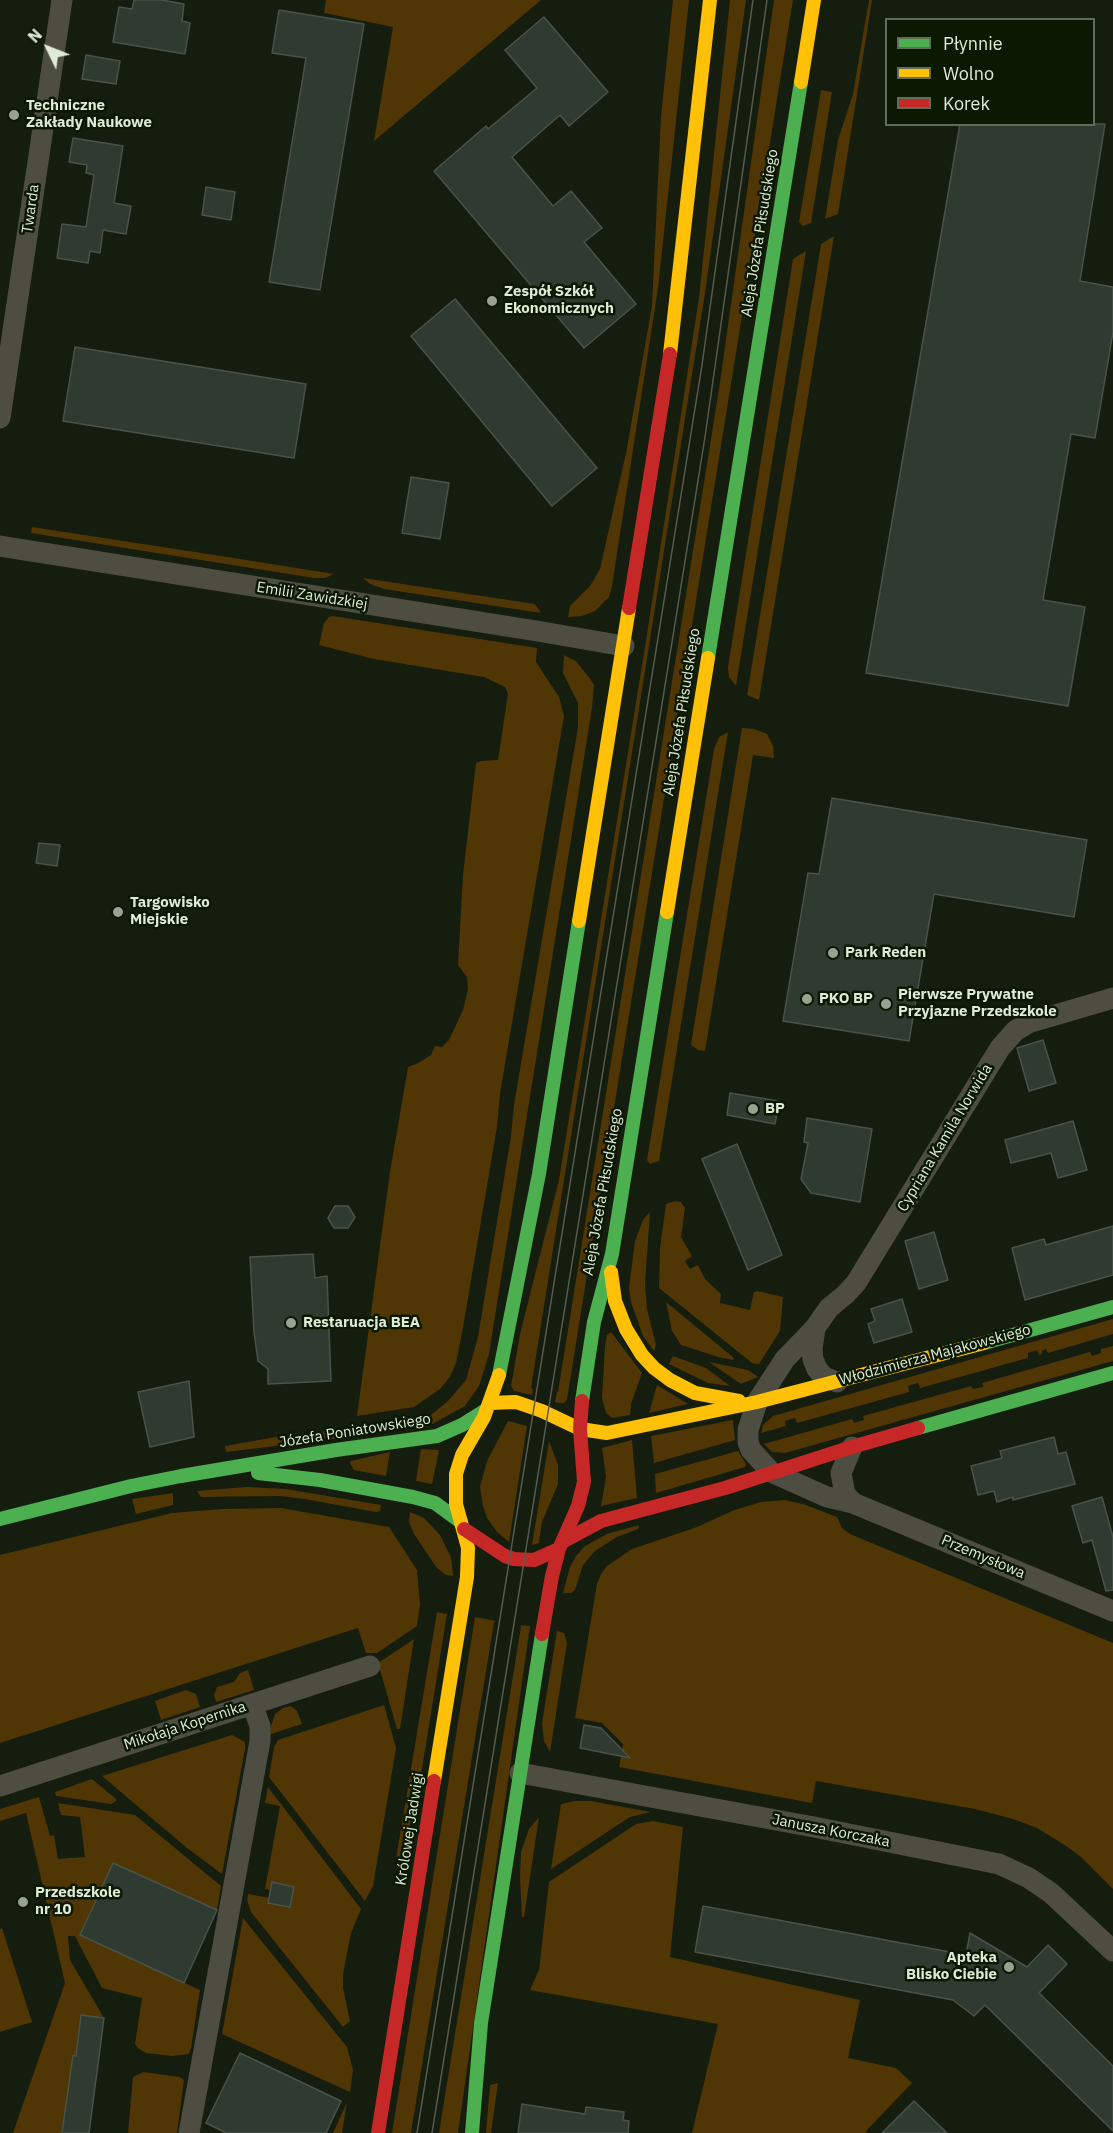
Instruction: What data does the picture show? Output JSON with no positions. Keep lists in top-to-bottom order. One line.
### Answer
{"streets":{"street":["Twarda","Aleja Józefa Piłsudskiego","Emilii Zawidzkiej","Cypriana Kamila Norwida","Włodzimierza Majakowskiego","Józefa Poniatowskiego","Przemysłowa","Mikołaja Kopernika","Królowej Jadwigi","Janusza Korczaka"]},"crossings":[["Aleja Józefa Piłsudskiego","Włodzimierza Majakowskiego"],["Aleja Józefa Piłsudskiego","Józefa Poniatowskiego"],["Aleja Józefa Piłsudskiego","Królowej Jadwigi"],["Cypriana Kamila Norwida","Włodzimierza Majakowskiego"],["Włodzimierza Majakowskiego","Józefa Poniatowskiego"],["Włodzimierza Majakowskiego","Królowej Jadwigi"],["Józefa Poniatowskiego","Królowej Jadwigi"]],"places":["Techniczne Zakłady Naukowe","Zespół Szkół Ekonomicznych","Targowisko Miejskie","Park Reden","PKO BP","Pierwsze Prywatne Przyjazne Przedszkole","BP","Restaruacja BEA","Przedszkole nr 10","Apteka Blisko Ciebie"],"legend":["Płynnie","Wolno","Korek"],"north":"top left"}
